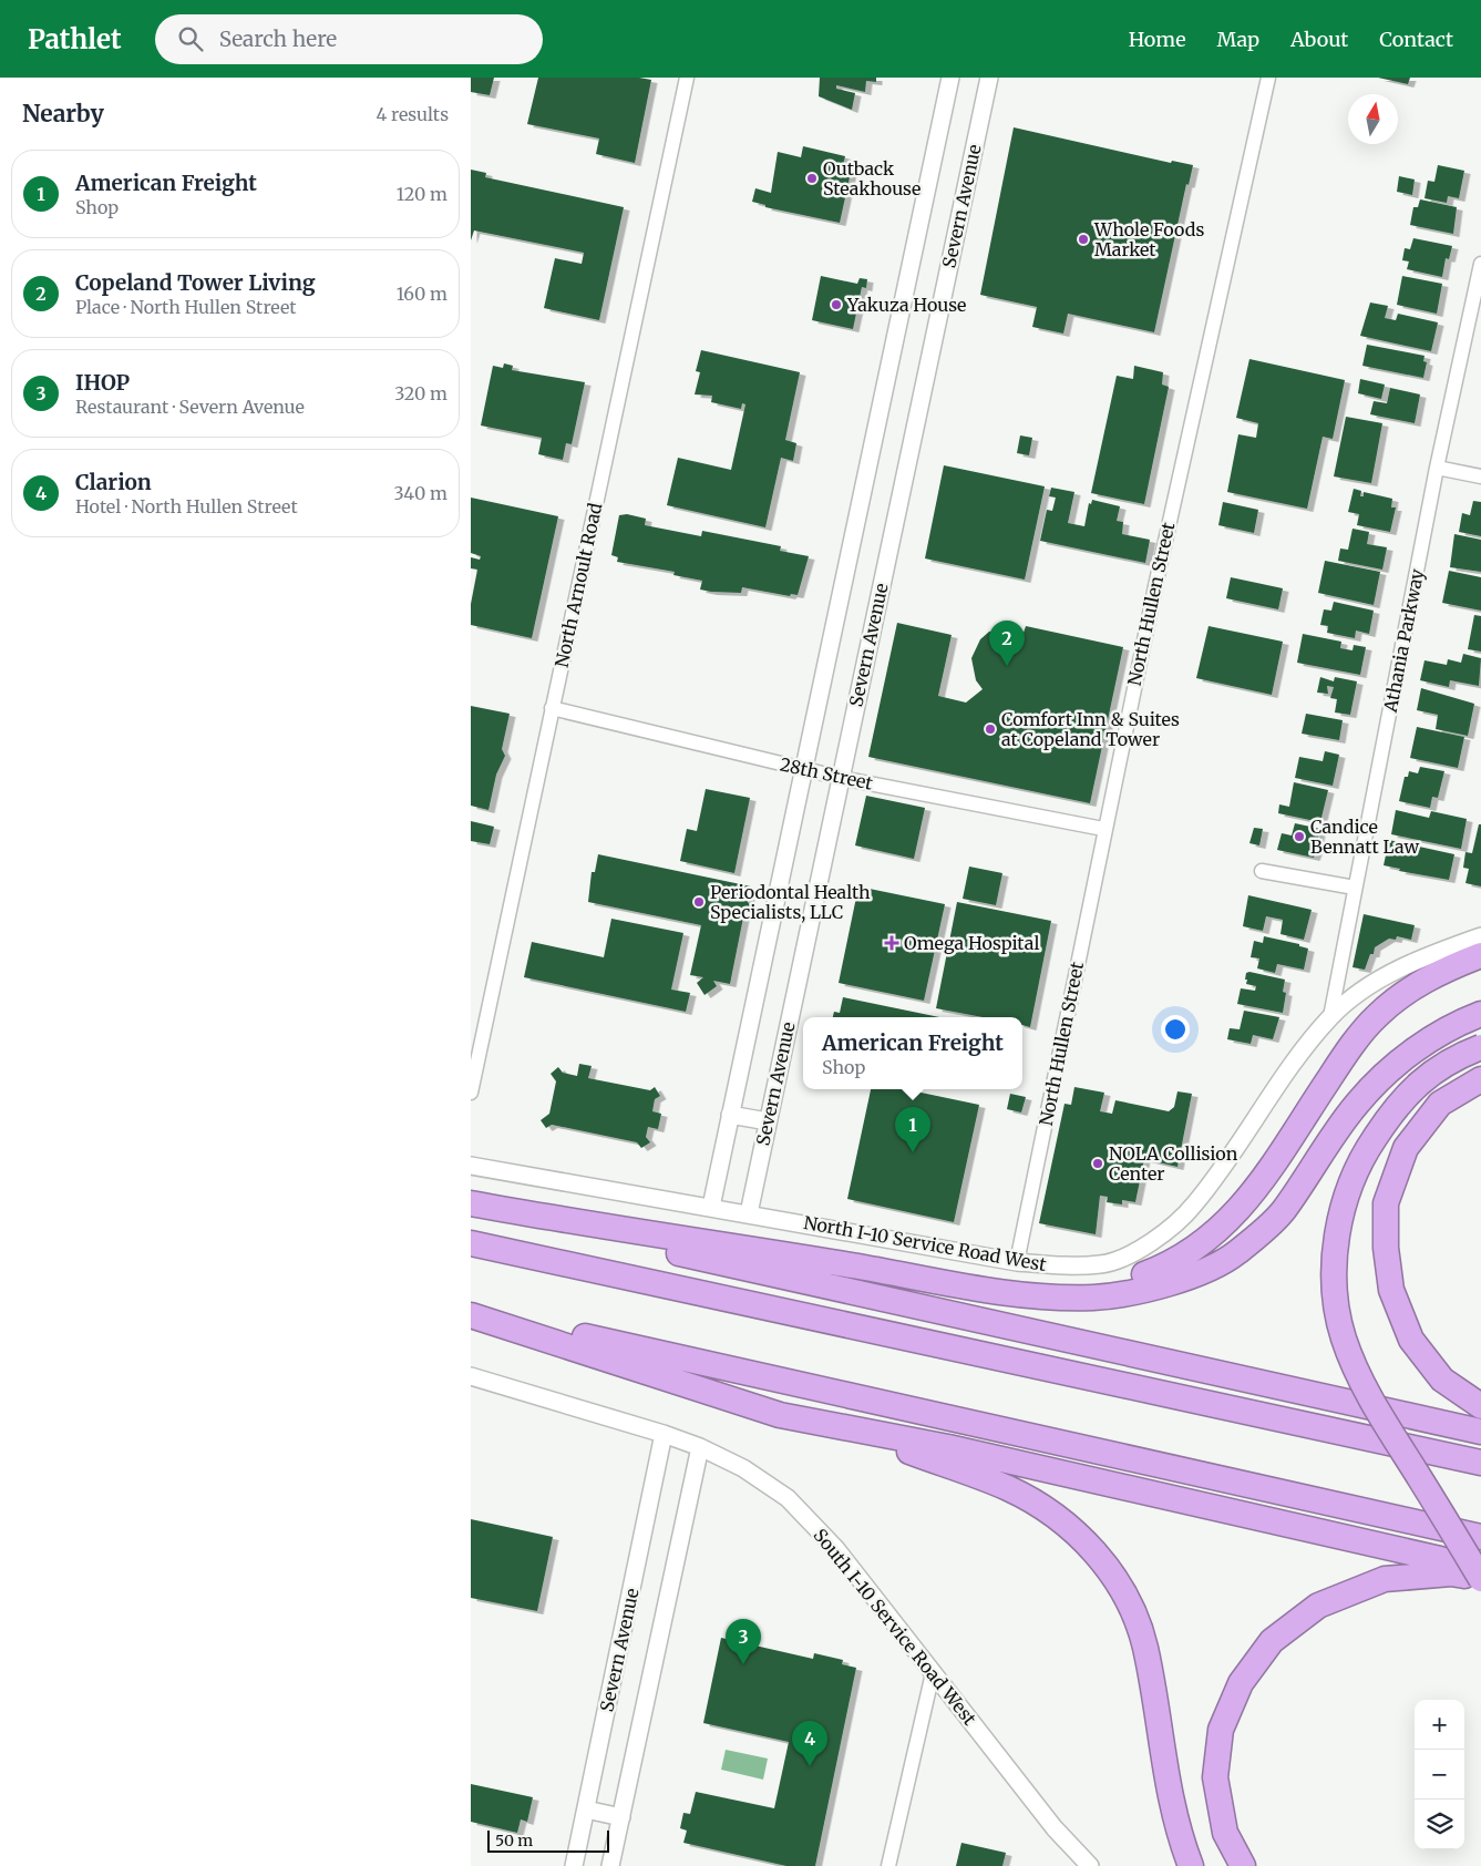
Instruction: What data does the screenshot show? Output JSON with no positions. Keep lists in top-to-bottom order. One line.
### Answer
{"streets":{"street":["Severn Avenue","North Arnoult Road","North Hullen Street","Athania Parkway","28th Street","North I-10 Service Road West","South I-10 Service Road West"]},"crossings":[["Severn Avenue","28th Street"],["Severn Avenue","North I-10 Service Road West"],["Severn Avenue","South I-10 Service Road West"],["North Arnoult Road","28th Street"],["North Hullen Street","28th Street"],["North Hullen Street","North I-10 Service Road West"],["Athania Parkway","North I-10 Service Road West"]],"places":{"other":["Outback Steakhouse","Whole Foods Market","Yakuza House","Comfort Inn & Suites at Copeland Tower","Candice Bennatt Law","Periodontal Health Specialists, LLC","NOLA Collision Center"],"health":["Omega Hospital"]},"scale_bar":"50 m","north":"top","page":{"header":"Pathlet","search":"Search here","nav":["Home","Map","About","Contact"],"heading":["Nearby","4 results"],"list":[{"mark":"1","name":"American Freight","note":"Shop","value":"120 m"},{"mark":"2","name":"Copeland Tower Living","note":"Place · North Hullen Street","value":"160 m"},{"mark":"3","name":"IHOP","note":"Restaurant · Severn Avenue","value":"320 m"},{"mark":"4","name":"Clarion","note":"Hotel · North Hullen Street","value":"340 m"}],"pins":["2","1","3","4"],"popup":["American Freight","Shop"],"map_buttons":["+","−"],"scale":"50 m"}}
